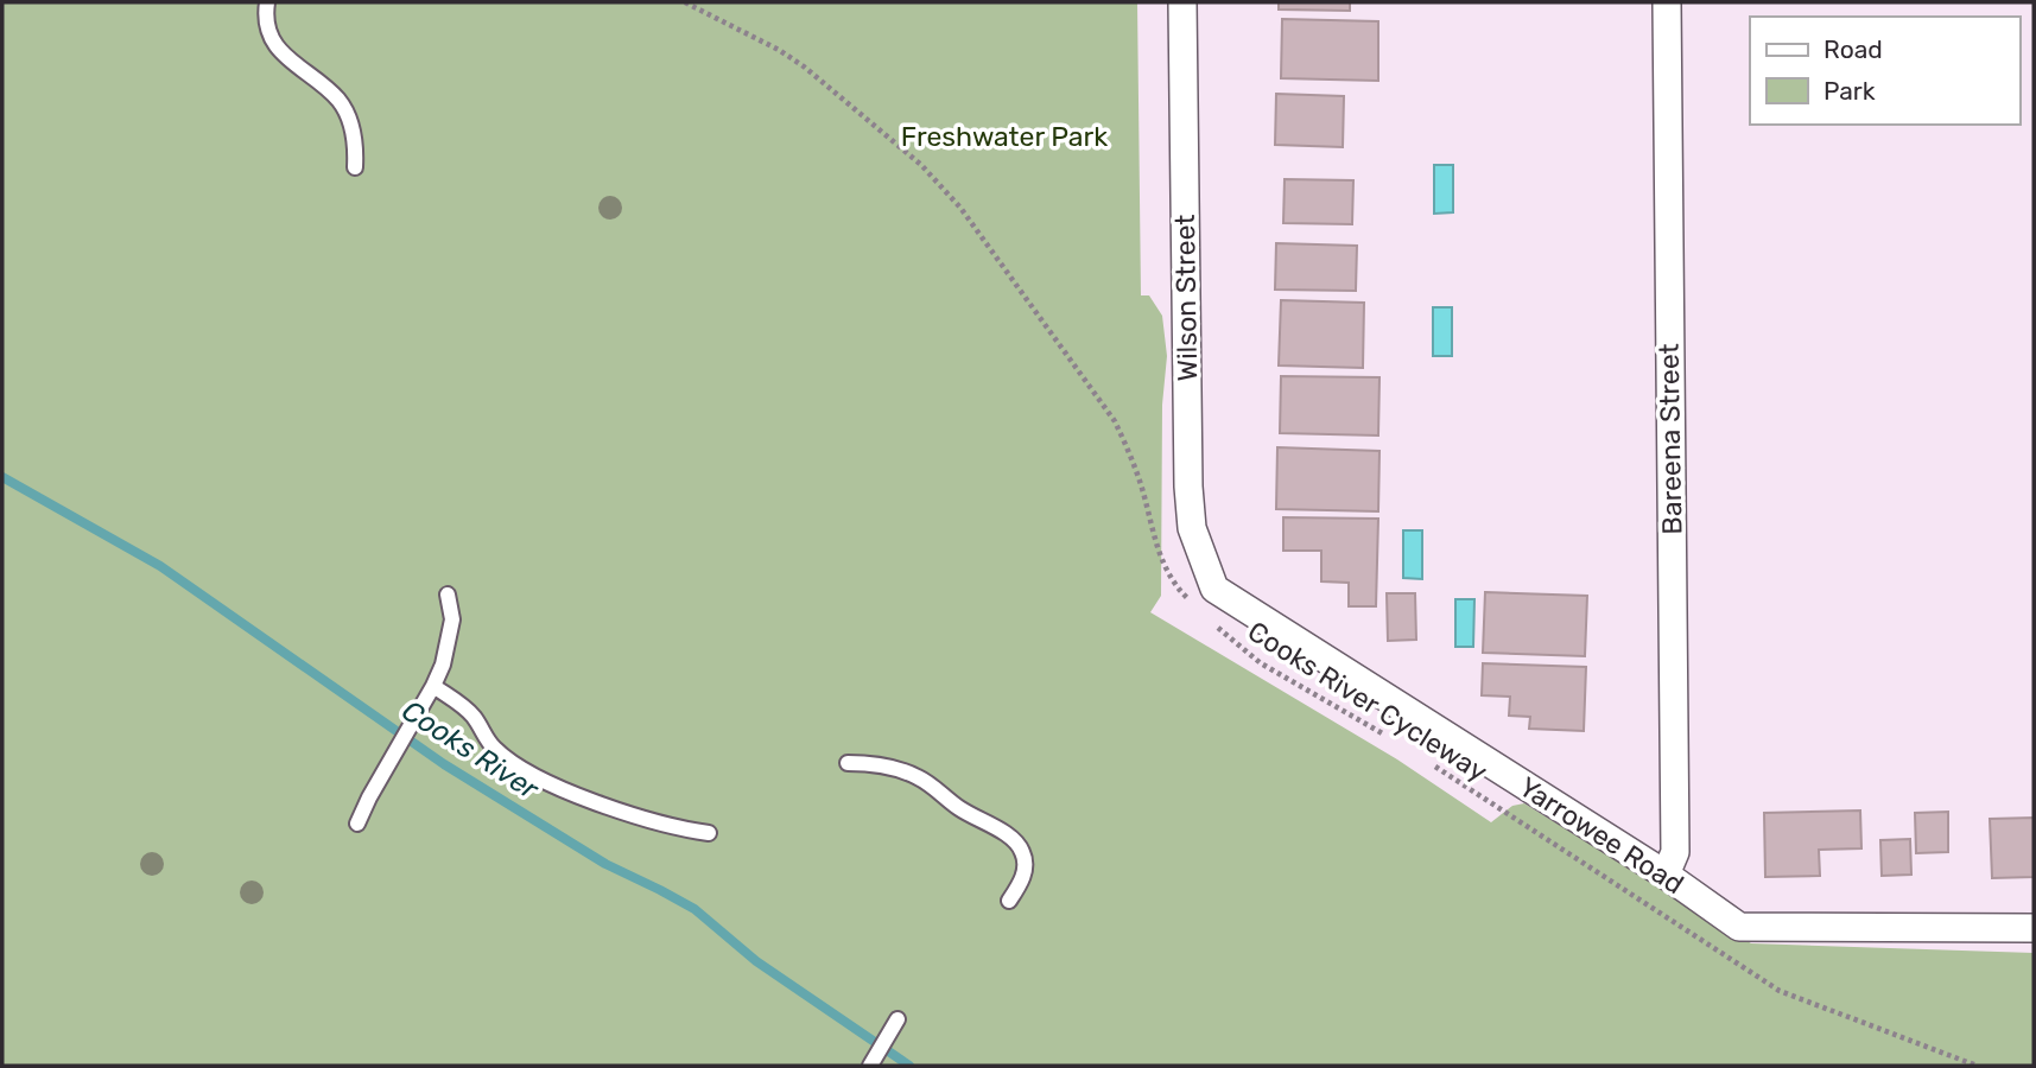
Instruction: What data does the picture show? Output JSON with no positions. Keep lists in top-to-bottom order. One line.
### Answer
{"streets":{"street":["Wilson Street","Bareena Street","Yarrowee Road"],"path":["Cooks River Cycleway"]},"crossings":[["Wilson Street","Yarrowee Road"],["Bareena Street","Yarrowee Road"]],"water":["Cooks River"],"parks":["Freshwater Park"],"legend":["Road","Park"]}
